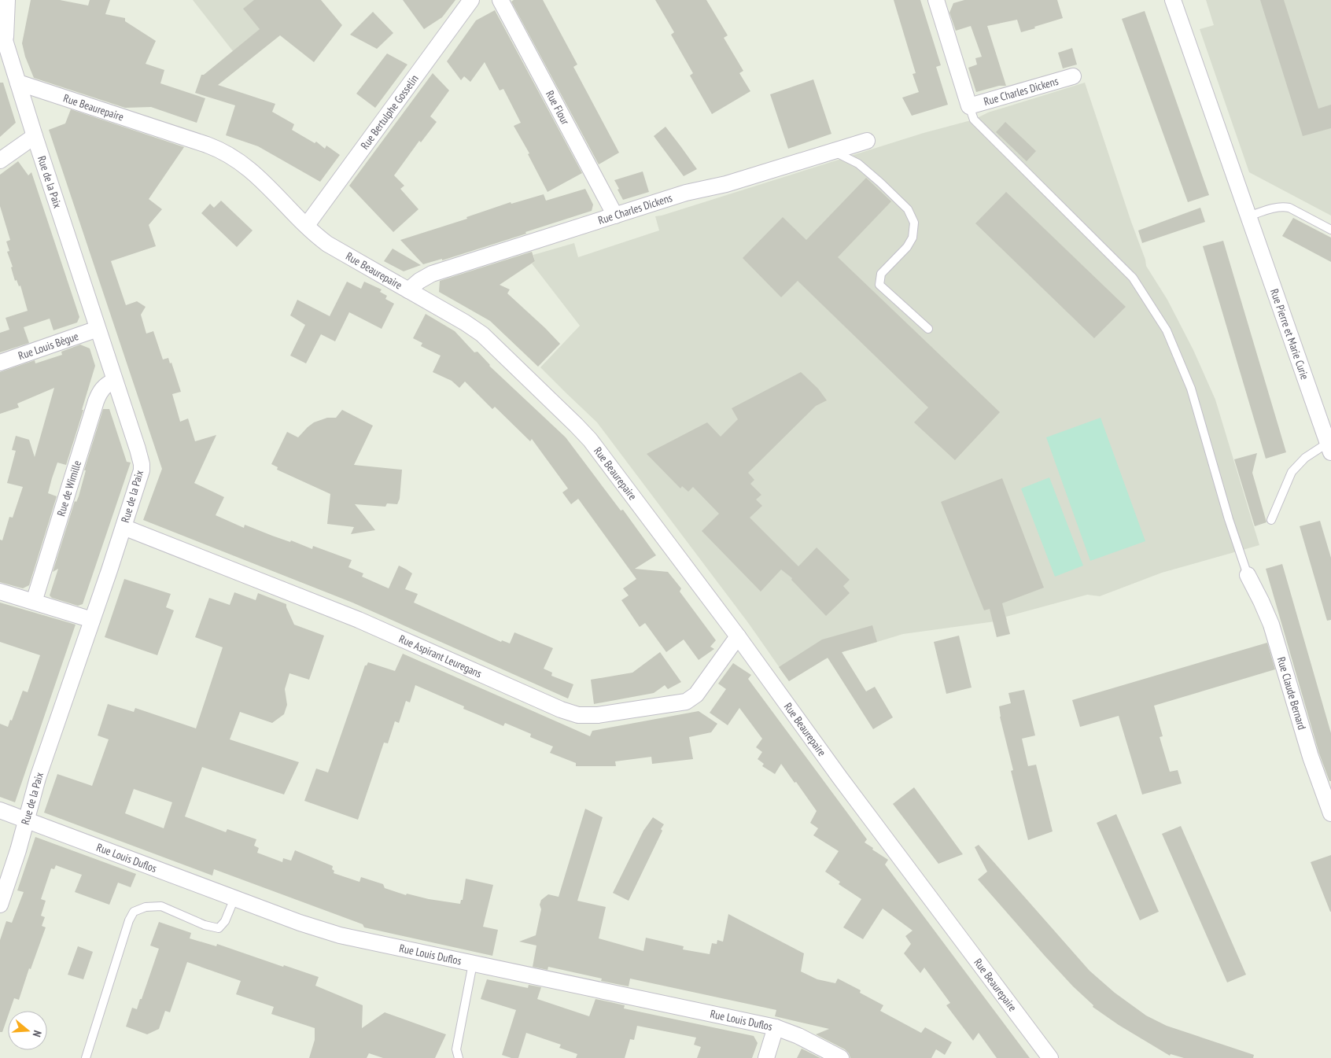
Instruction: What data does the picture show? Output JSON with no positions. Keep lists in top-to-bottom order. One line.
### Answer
{"streets":{"street":["Rue Charles Dickens","Rue Beaurepaire","Rue Flour","Rue Bertulphe Gosselin","Rue de la Paix","Rue Pierre et Marie Curie","Rue Louis Bègue","Rue de Wimille","Rue Aspirant Leuregans","Rue Claude Bernard","Rue Louis Duflos"]},"crossings":[["Rue Charles Dickens","Rue Beaurepaire"],["Rue Charles Dickens","Rue Flour"],["Rue Beaurepaire","Rue Bertulphe Gosselin"],["Rue Beaurepaire","Rue de la Paix"],["Rue Beaurepaire","Rue Aspirant Leuregans"],["Rue de la Paix","Rue Louis Bègue"],["Rue de la Paix","Rue de Wimille"],["Rue de la Paix","Rue Aspirant Leuregans"],["Rue de la Paix","Rue Louis Duflos"]],"north":"right"}
